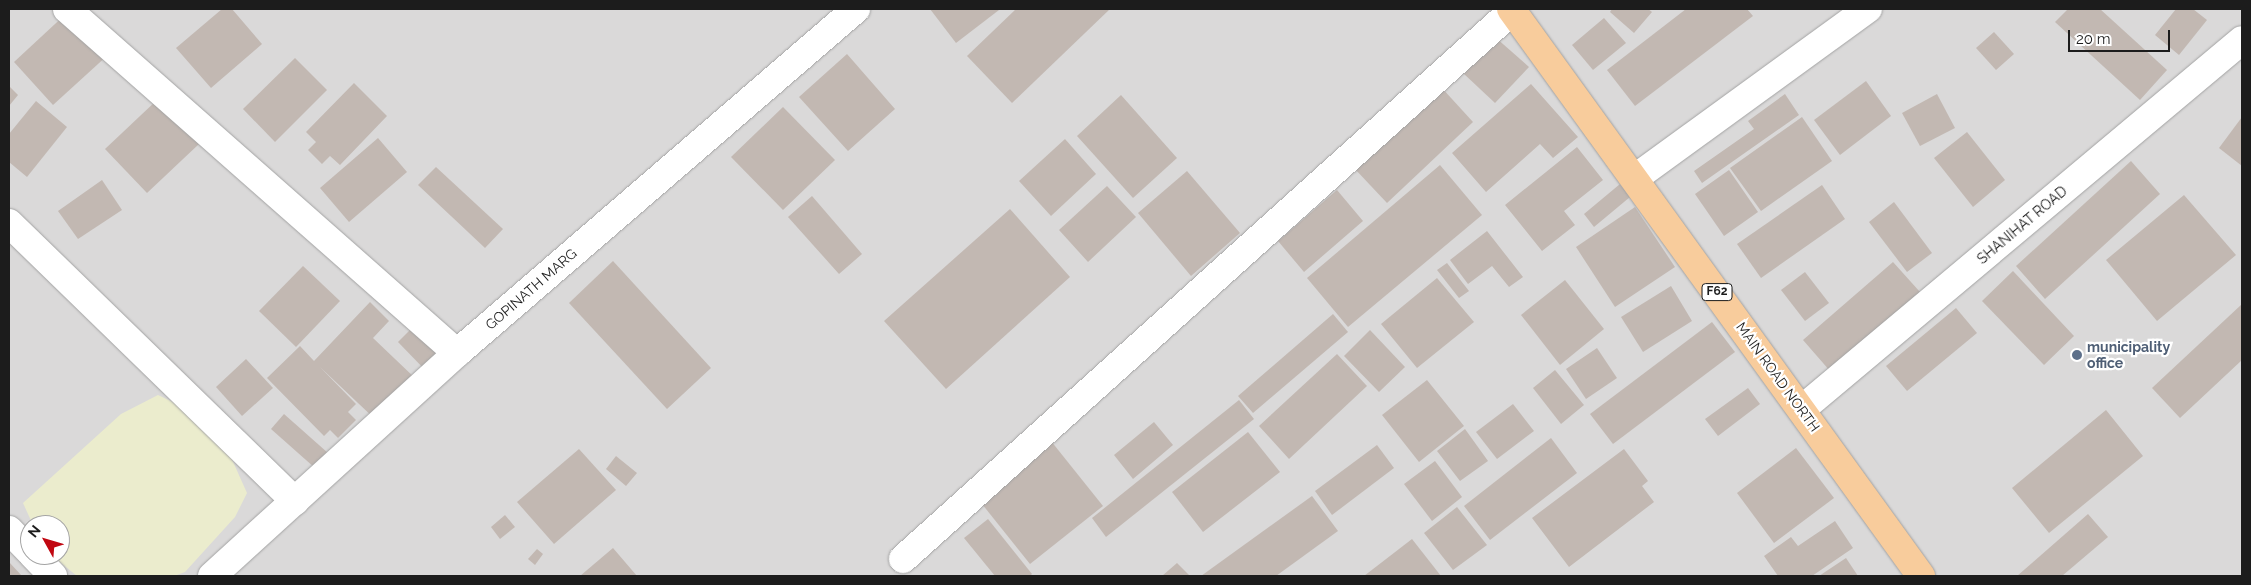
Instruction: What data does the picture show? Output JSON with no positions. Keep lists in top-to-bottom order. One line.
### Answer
{"streets":{"main road":["F62","MAIN ROAD NORTH"],"street":["SHANIHAT ROAD","GOPINATH MARG"]},"crossings":[["SHANIHAT ROAD","MAIN ROAD NORTH"]],"places":["municipality office"],"scale_bar":"20 m","north":"top left"}
